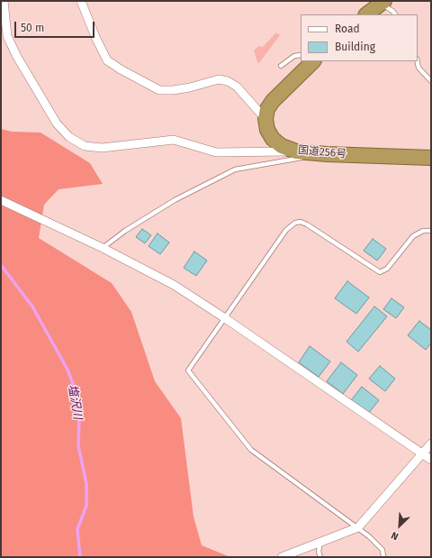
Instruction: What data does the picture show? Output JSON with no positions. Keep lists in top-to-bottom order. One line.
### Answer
{"streets":{"highway":["国道256号"]},"water":["塩沢川"],"legend":["Road","Building"],"scale_bar":"50 m","north":"bottom left"}
